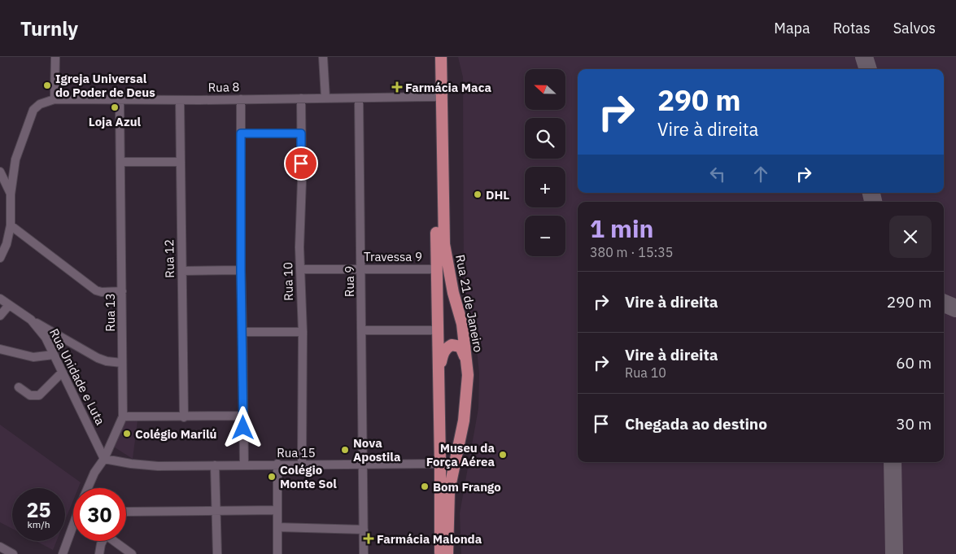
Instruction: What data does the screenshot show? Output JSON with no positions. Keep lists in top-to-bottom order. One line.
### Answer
{"streets":{"main road":["Rua 21 de Janeiro"],"street":["Rua 8","Travessa 9","Rua 12","Rua 10","Rua 9","Rua 13","Rua Unidade e Luta","Rua 15"]},"crossings":[["Rua 8","Rua 12"],["Rua 8","Rua 10"],["Rua 8","Rua 9"],["Rua 8","Rua 21 de Janeiro"],["Rua 8","Rua 13"],["Travessa 9","Rua 10"],["Travessa 9","Rua 9"],["Travessa 9","Rua 21 de Janeiro"],["Rua 10","Rua 15"],["Rua 9","Rua 15"],["Rua 21 de Janeiro","Rua 15"],["Rua 13","Rua Unidade e Luta"],["Rua 13","Rua 15"],["Rua Unidade e Luta","Rua 15"]],"places":{"other":["Igreja Universal do Poder de Deus","Loja Azul","DHL","Colégio Marilú","Nova Apostila","Museu da Força Aérea","Colégio Monte Sol","Bom Frango"],"health":["Farmácia Maca","Farmácia Malonda"]},"north":"left","page":{"header":"Turnly","nav":["Mapa","Rotas","Salvos"],"map_buttons":["+","−"],"turn":["290 m","Vire à direita"],"heading":["1 min","380 m · 15:35"],"list":[{"name":"Vire à direita","value":"290 m"},{"name":"Vire à direita","note":"Rua 10","value":"60 m"},{"name":"Chegada ao destino","value":"30 m"}],"speed":"25 km/h","limit":"30"}}
